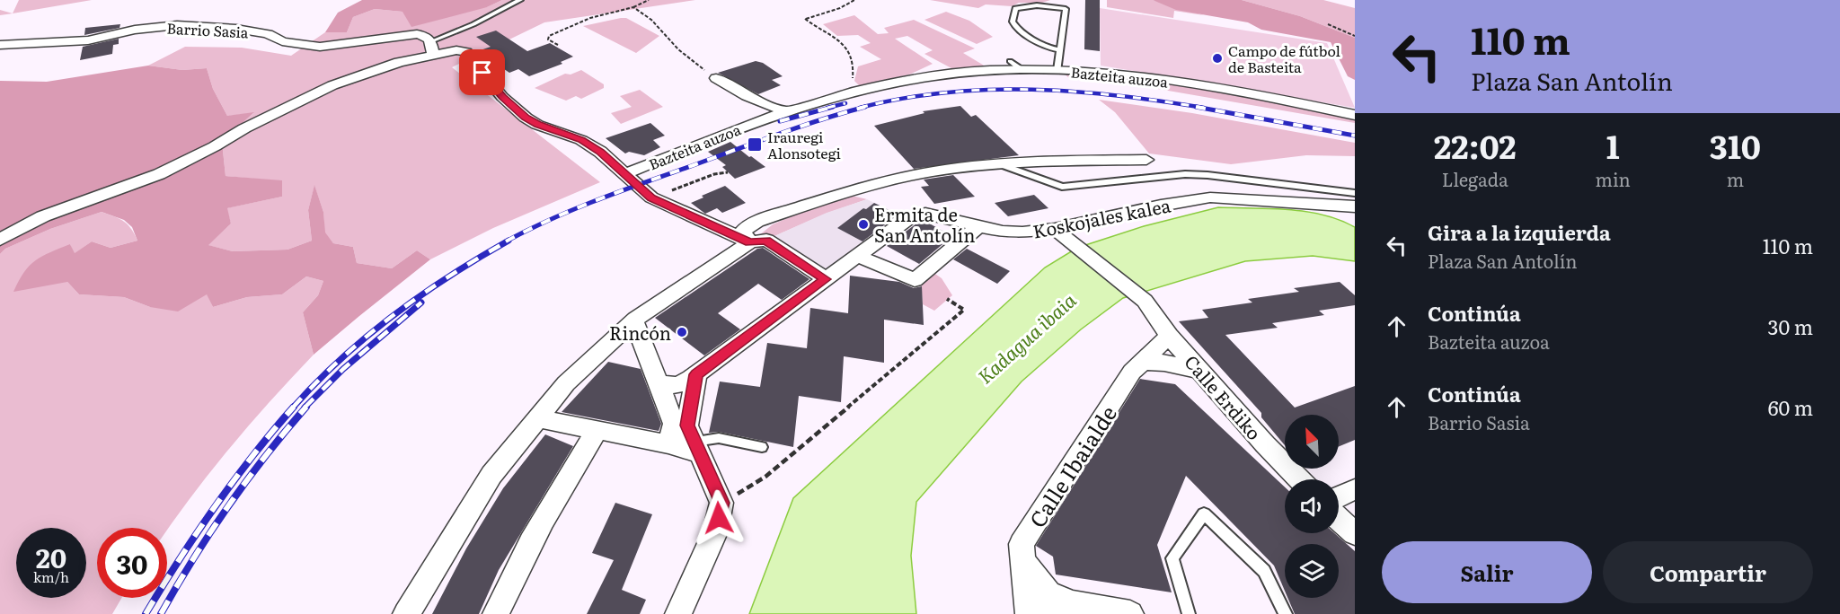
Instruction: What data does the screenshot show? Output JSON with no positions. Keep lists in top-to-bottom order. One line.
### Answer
{"streets":{"street":["Barrio Sasia","Bazteita auzoa","Koskojales kalea","Calle Erdiko","Calle Ibaialde"]},"crossings":[["Barrio Sasia","Bazteita auzoa"],["Bazteita auzoa","Koskojales kalea"],["Koskojales kalea","Calle Erdiko"],["Calle Erdiko","Calle Ibaialde"]],"water":["Kadagua ibaia"],"places":{"other":["Campo de fútbol de Basteita","Ermita de San Antolín","Rincón"],"transit":["Irauregi Alonsotegi"]},"north":"top left","page":{"turn":["110 m","Plaza San Antolín"],"eta":["22:02","Llegada","1","min","310","m"],"list":[{"name":"Gira a la izquierda","note":"Plaza San Antolín","value":"110 m"},{"name":"Continúa","note":"Bazteita auzoa","value":"30 m"},{"name":"Continúa","note":"Barrio Sasia","value":"60 m"}],"speed":"20 km/h","limit":"30","buttons":["Salir","Compartir"]}}
